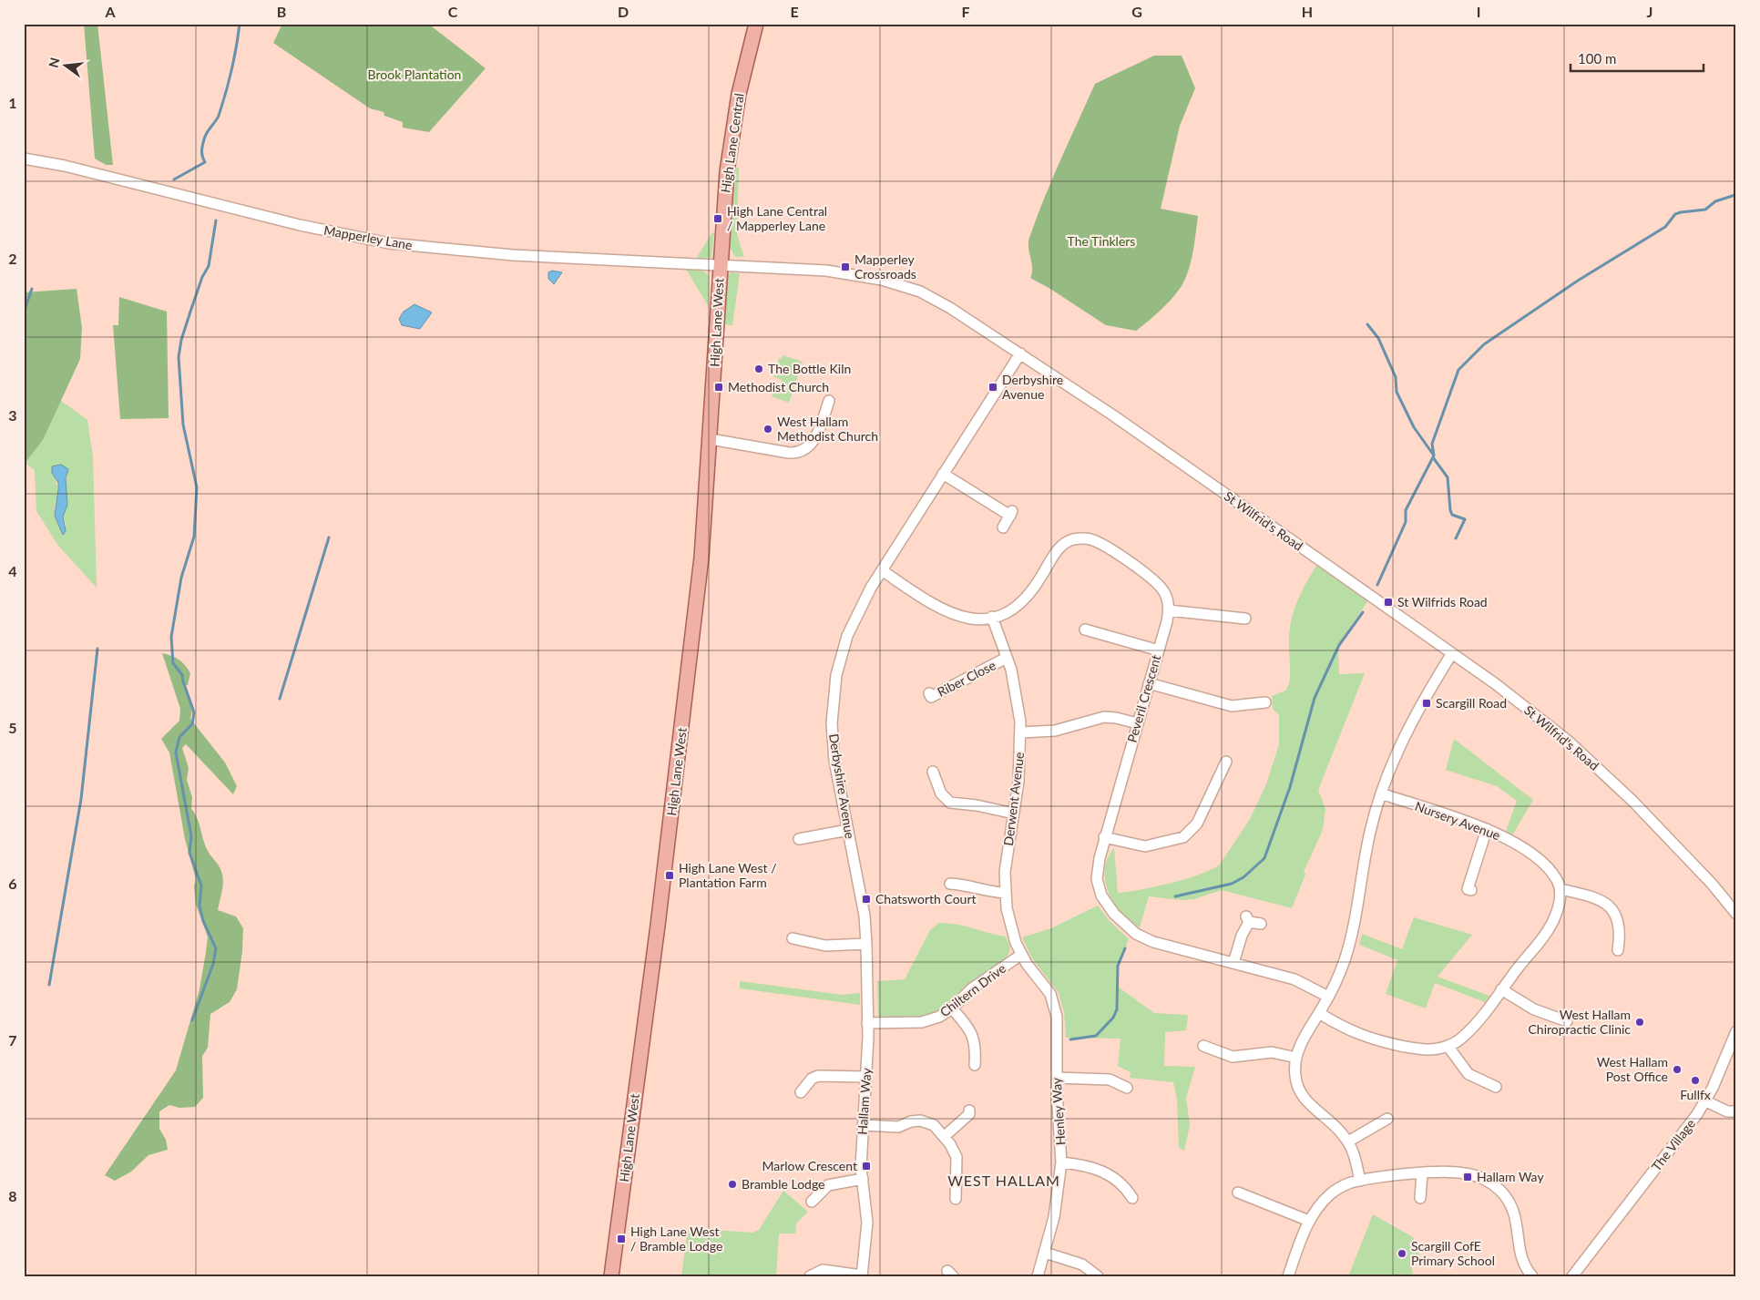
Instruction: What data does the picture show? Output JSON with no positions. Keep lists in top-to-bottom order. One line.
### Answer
{"streets":{"main road":["High Lane Central","High Lane West"],"street":["Mapperley Lane","St Wilfrid's Road","Riber Close","Peveril Crescent","Derbyshire Avenue","Derwent Avenue","Nursery Avenue","Chiltern Drive","Hallam Way","Henley Way","The Village"]},"crossings":[["High Lane Central","Mapperley Lane"],["High Lane Central","High Lane West"],["High Lane Central","St Wilfrid's Road"],["Mapperley Lane","High Lane West"],["Mapperley Lane","St Wilfrid's Road"],["High Lane West","St Wilfrid's Road"],["St Wilfrid's Road","Derbyshire Avenue"],["Riber Close","Derwent Avenue"],["Derbyshire Avenue","Chiltern Drive"],["Derbyshire Avenue","Hallam Way"],["Derwent Avenue","Chiltern Drive"],["Derwent Avenue","Henley Way"],["Chiltern Drive","Hallam Way"],["Chiltern Drive","Henley Way"]],"districts":["WEST HALLAM"],"parks":["Brook Plantation","The Tinklers"],"places":{"transit":["High Lane Central / Mapperley Lane","Mapperley Crossroads","Methodist Church","Derbyshire Avenue","St Wilfrids Road","Scargill Road","High Lane West / Plantation Farm","Chatsworth Court","Marlow Crescent","Hallam Way","High Lane West / Bramble Lodge"],"other":["The Bottle Kiln","West Hallam Methodist Church","West Hallam Chiropractic Clinic","West Hallam Post Office","Fullfx","Bramble Lodge","Scargill CofE Primary School"]},"scale_bar":"100 m","north":"left","grid":{"columns":["A","B","C","D","E","F","G","H","I","J"],"rows":["1","2","3","4","5","6","7","8"]}}
